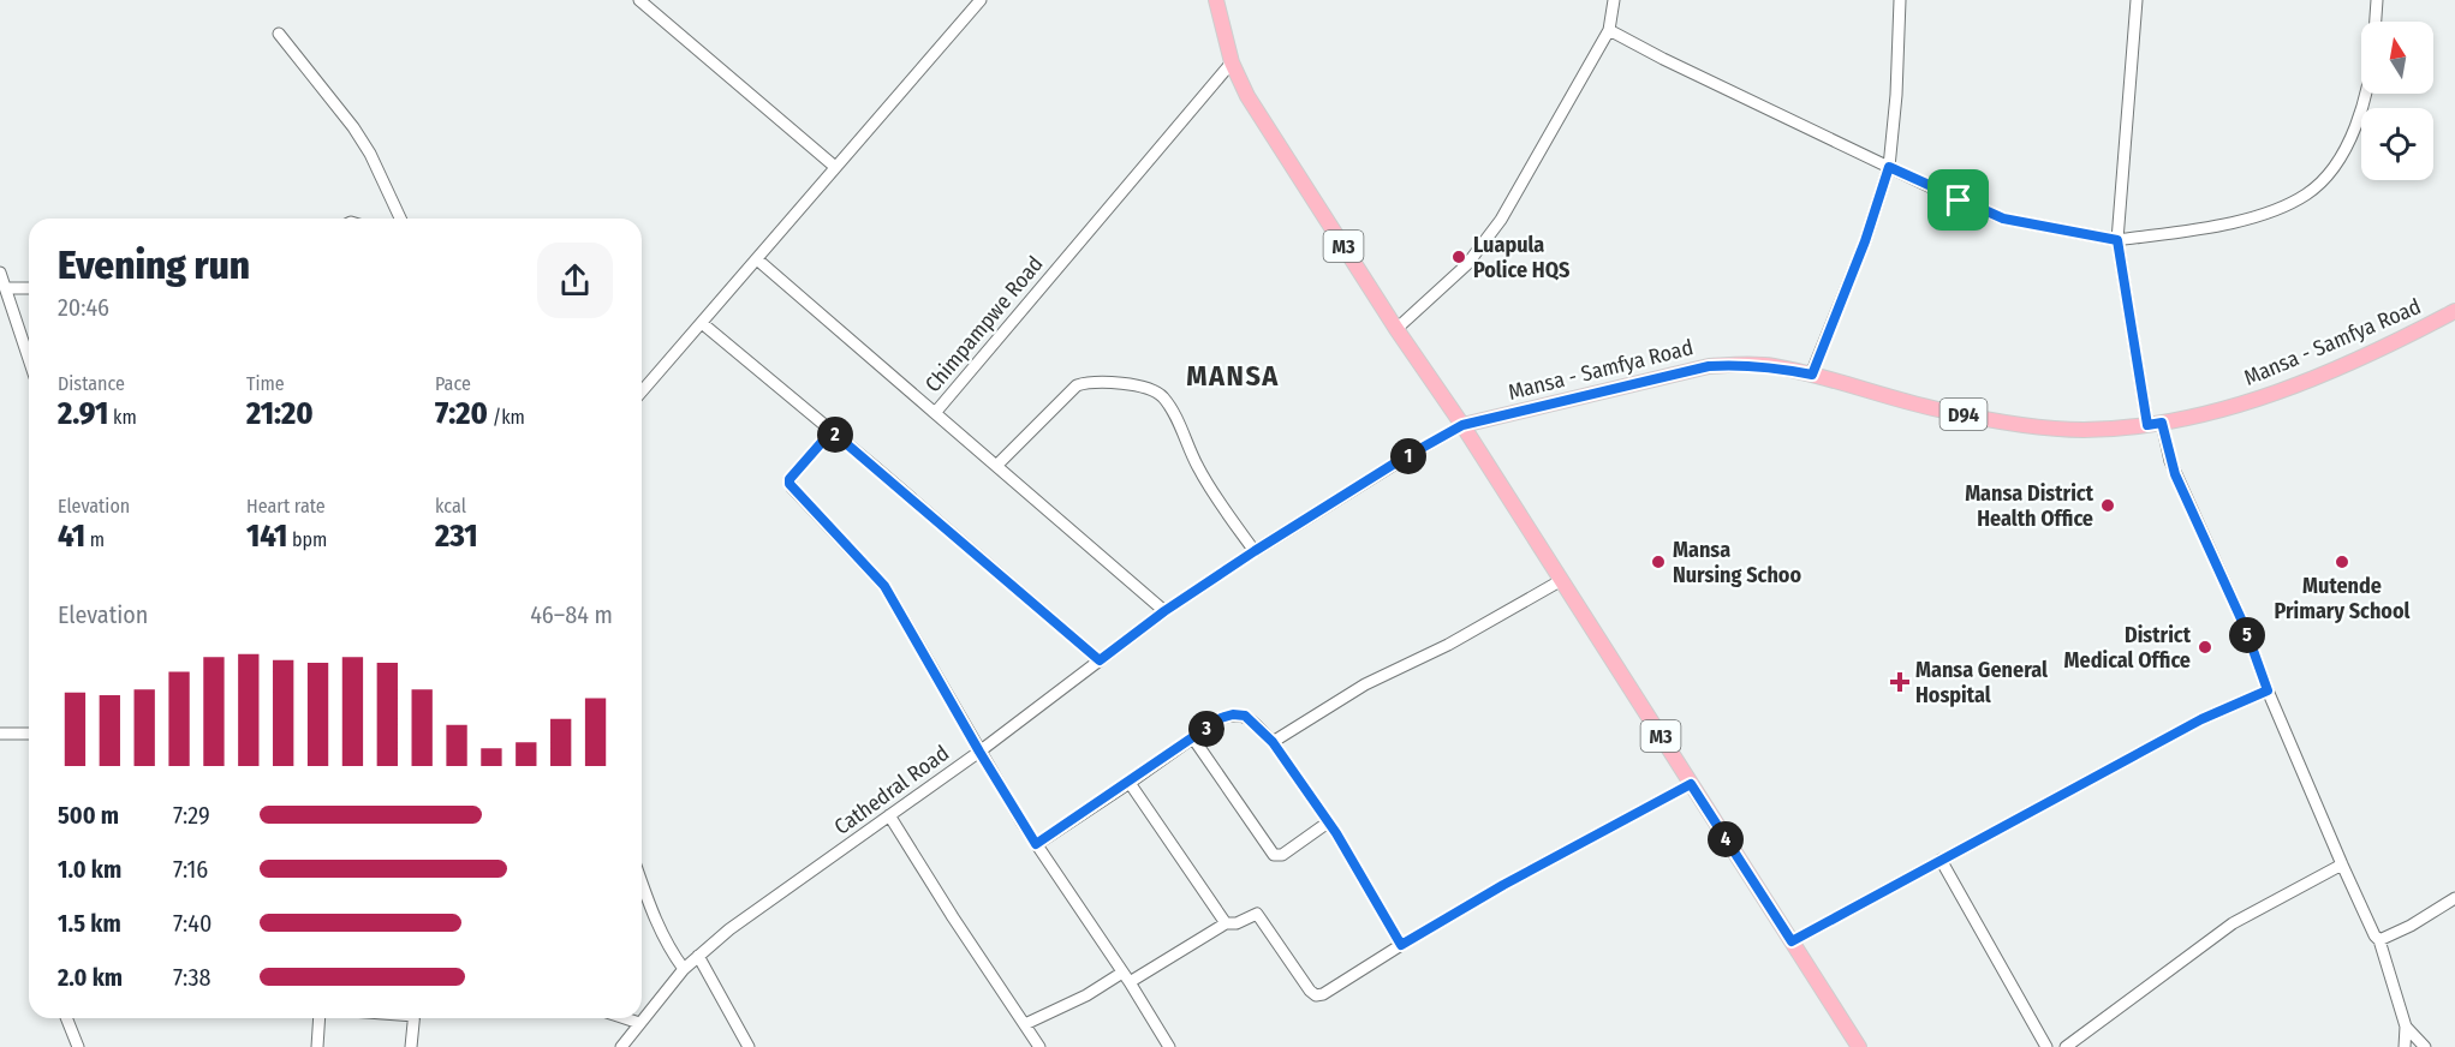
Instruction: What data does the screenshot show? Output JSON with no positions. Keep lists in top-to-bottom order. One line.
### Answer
{"streets":{"main road":["M3","Mansa - Samfya Road","D94"],"street":["Chimpampwe Road","Cathedral Road"]},"crossings":[["M3","Chimpampwe Road"],["M3","Mansa - Samfya Road"],["M3","Cathedral Road"],["Chimpampwe Road","Cathedral Road"],["Mansa - Samfya Road","Cathedral Road"]],"districts":["MANSA"],"places":{"other":["Luapula Police HQS","Mansa District Health Office","Mansa Nursing Schoo","Mutende Primary School","District Medical Office"],"health":["Mansa General Hospital"]},"north":"top","page":{"heading":["Evening run","20:46"],"stats":[["Distance","2.91 km"],["Time","21:20"],["Pace","7:20 /km"],["Elevation","41 m"],["Heart rate","141 bpm"],["kcal","231"]],"pins":["2","1","5","3","4"],"chart":["Elevation","46–84 m"],"list":[{"name":"500 m","note":"7:29"},{"name":"1.0 km","note":"7:16"},{"name":"1.5 km","note":"7:40"},{"name":"2.0 km","note":"7:38"}]}}
